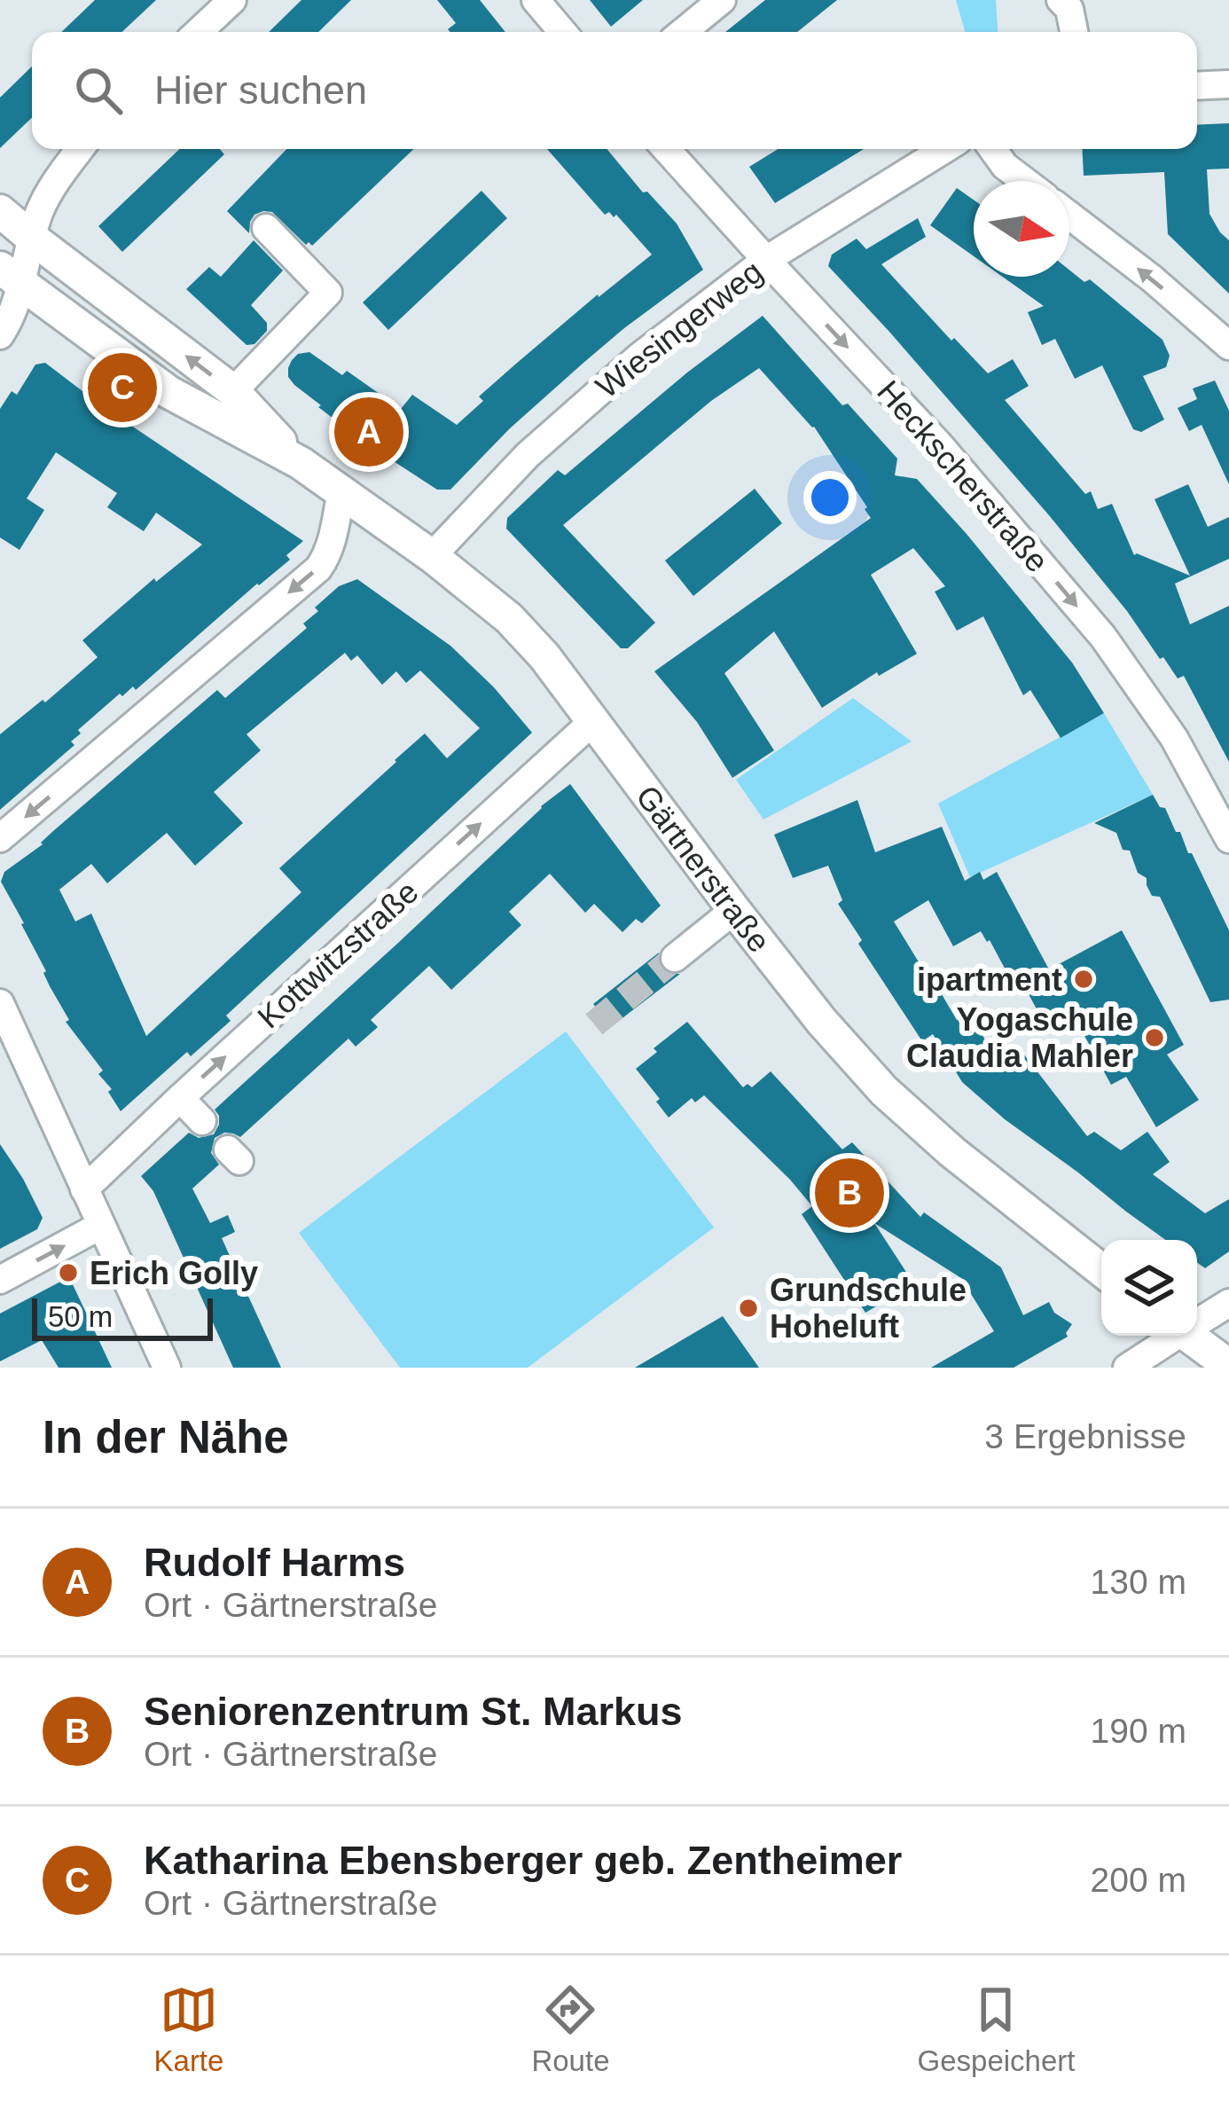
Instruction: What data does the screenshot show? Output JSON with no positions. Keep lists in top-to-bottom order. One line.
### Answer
{"streets":{"main road":["Gärtnerstraße"],"street":["Wiesingerweg","Heckscherstraße","Kottwitzstraße"]},"crossings":[["Wiesingerweg","Heckscherstraße"],["Wiesingerweg","Gärtnerstraße"],["Gärtnerstraße","Kottwitzstraße"]],"one_way":["Heckscherstraße","Kottwitzstraße"],"places":["ipartment","Yogaschule Claudia Mahler","Erich Golly","Grundschule Hoheluft"],"scale_bar":"50 m","north":"right","page":{"search":"Hier suchen","pins":["C","A","B"],"scale":"50 m","heading":["In der Nähe","3 Ergebnisse"],"list":[{"mark":"A","name":"Rudolf Harms","note":"Ort · Gärtnerstraße","value":"130 m"},{"mark":"B","name":"Seniorenzentrum St. Markus","note":"Ort · Gärtnerstraße","value":"190 m"},{"mark":"C","name":"Katharina Ebensberger geb. Zentheimer","note":"Ort · Gärtnerstraße","value":"200 m"}],"nav":["Karte","Route","Gespeichert"]}}
